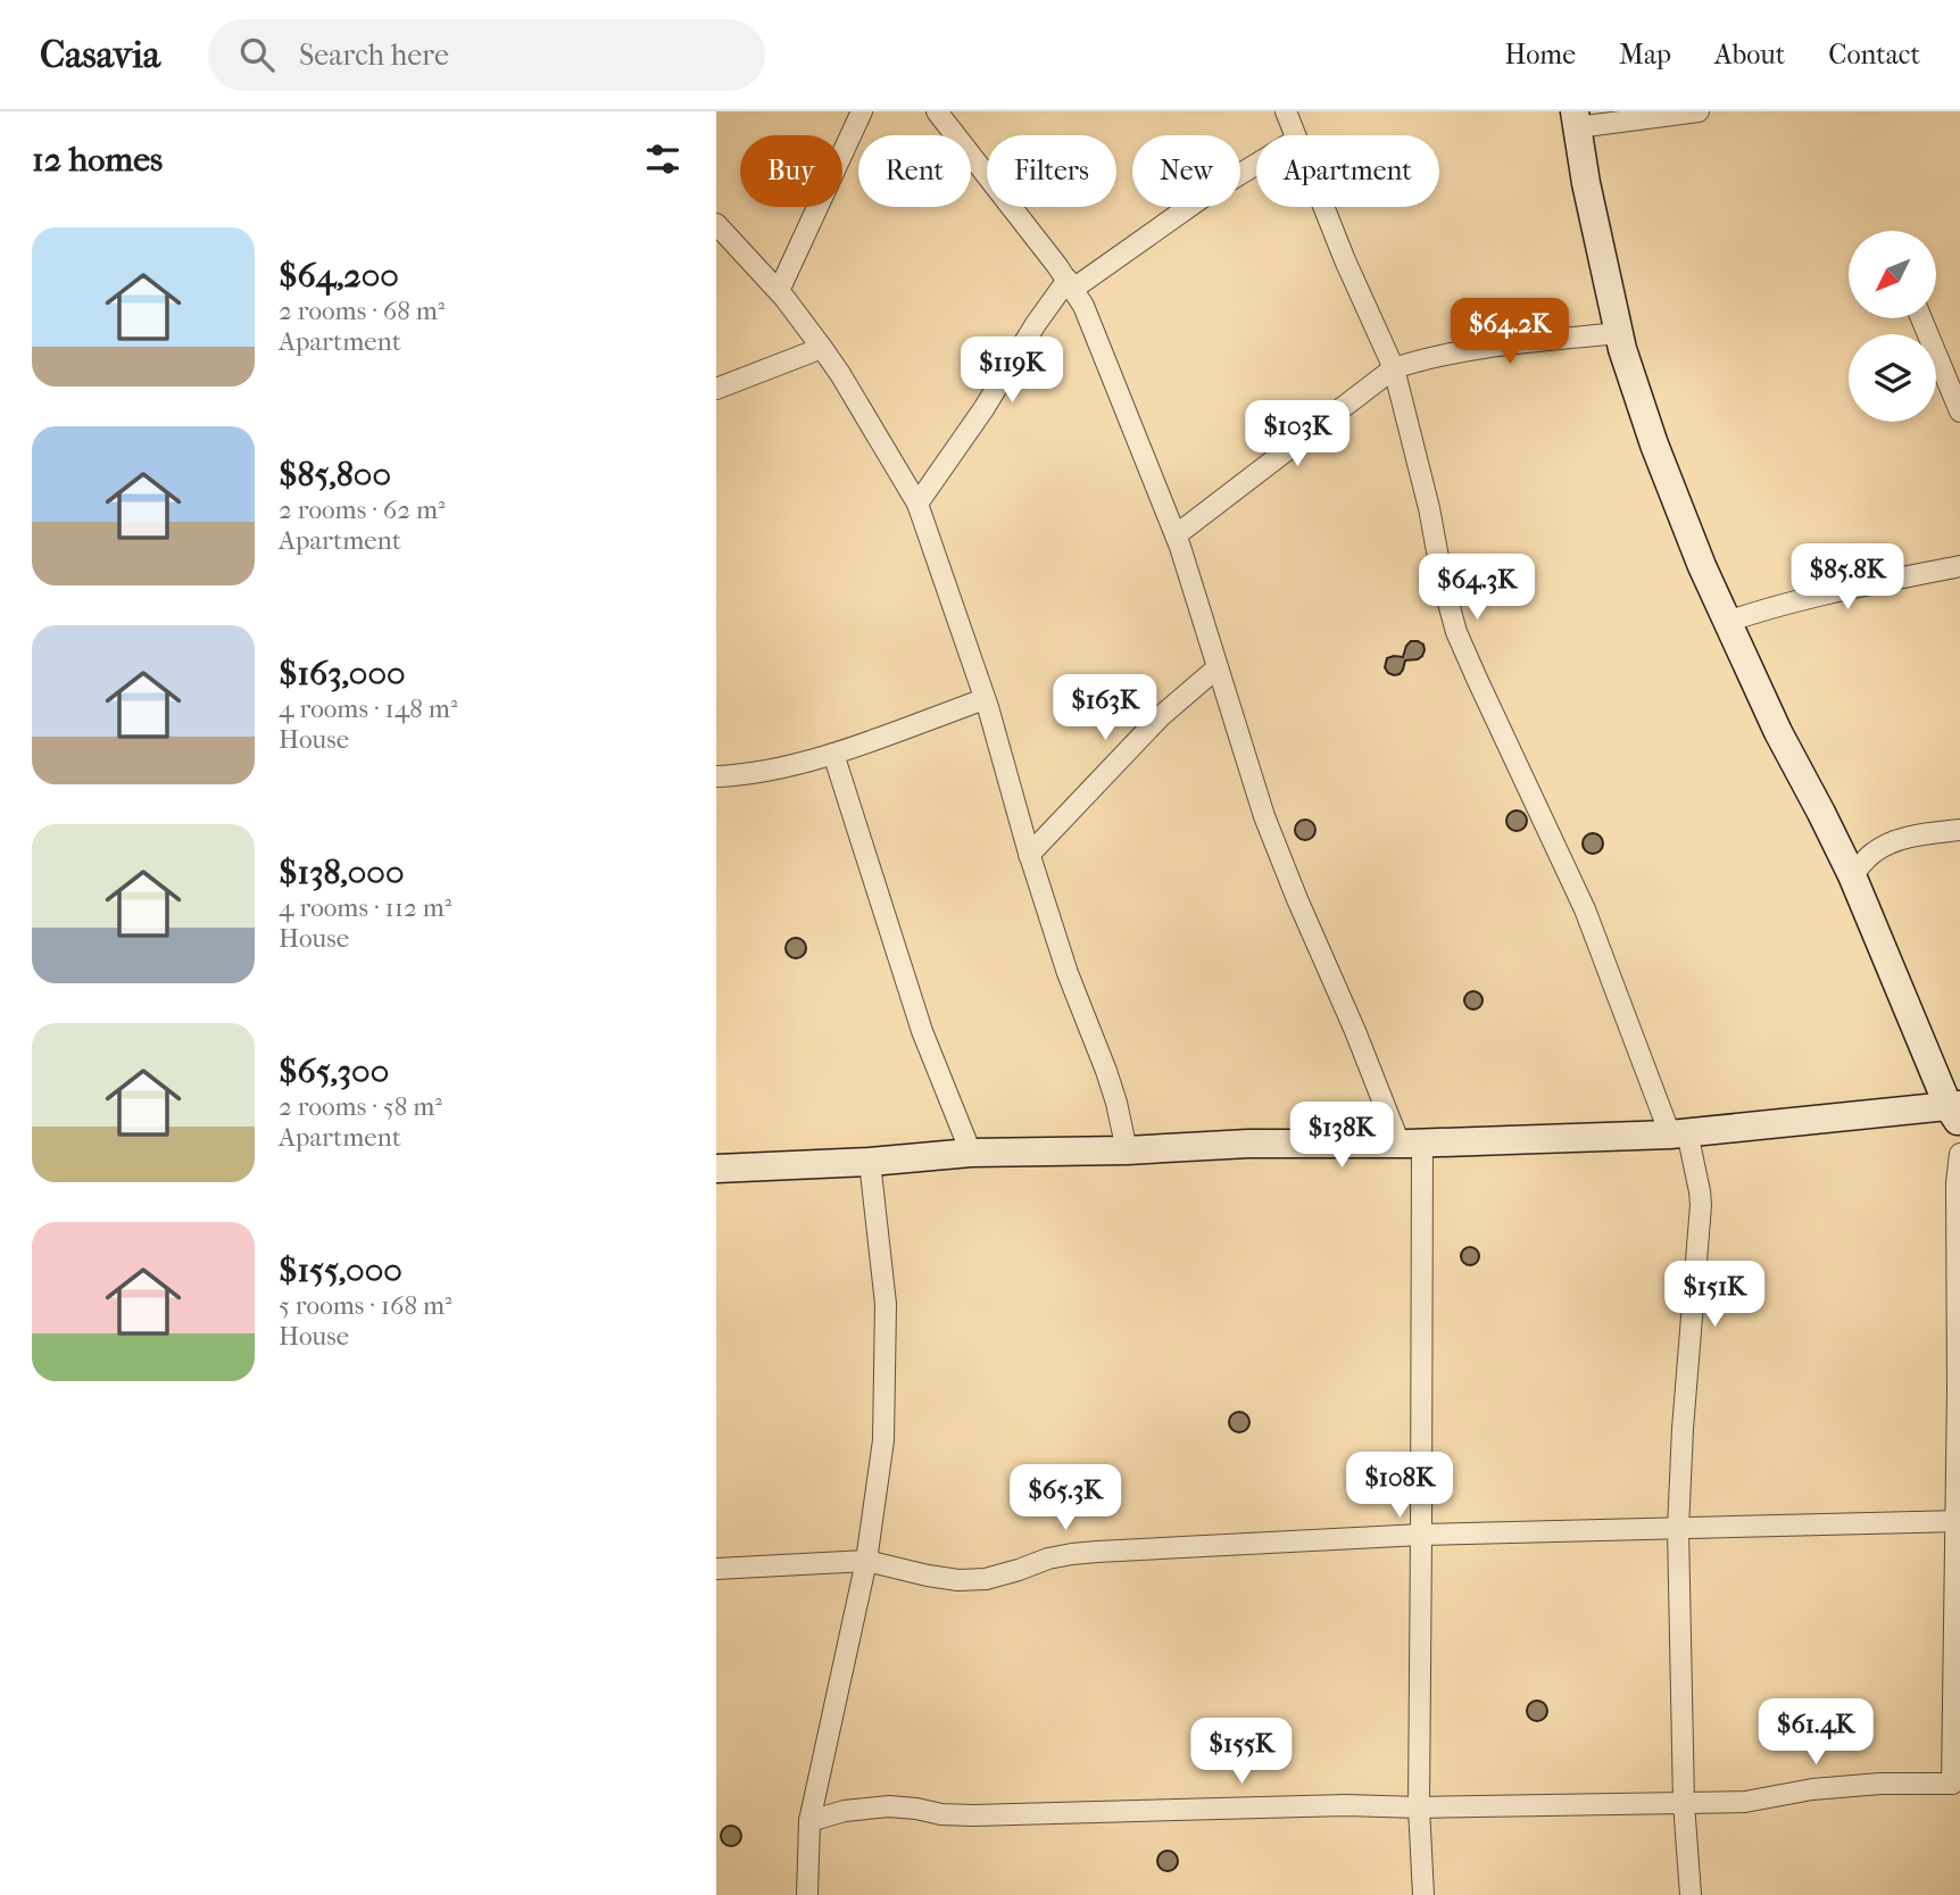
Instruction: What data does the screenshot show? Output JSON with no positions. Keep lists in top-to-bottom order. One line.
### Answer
{"north":"bottom left","page":{"header":"Casavia","search":"Search here","nav":["Home","Map","About","Contact"],"heading":"12 homes","chip":["Buy","Rent","Filters","New","Apartment"],"list":[{"name":"$64,200","note":"2 rooms · 68 m² · Apartment"},{"name":"$85,800","note":"2 rooms · 62 m² · Apartment"},{"name":"$163,000","note":"4 rooms · 148 m² · House"},{"name":"$138,000","note":"4 rooms · 112 m² · House"},{"name":"$65,300","note":"2 rooms · 58 m² · Apartment"},{"name":"$155,000","note":"5 rooms · 168 m² · House"}],"price":["$64.2K","$119K","$103K","$85.8K","$64.3K","$163K","$138K","$151K","$108K","$65.3K","$61.4K","$155K"]}}
